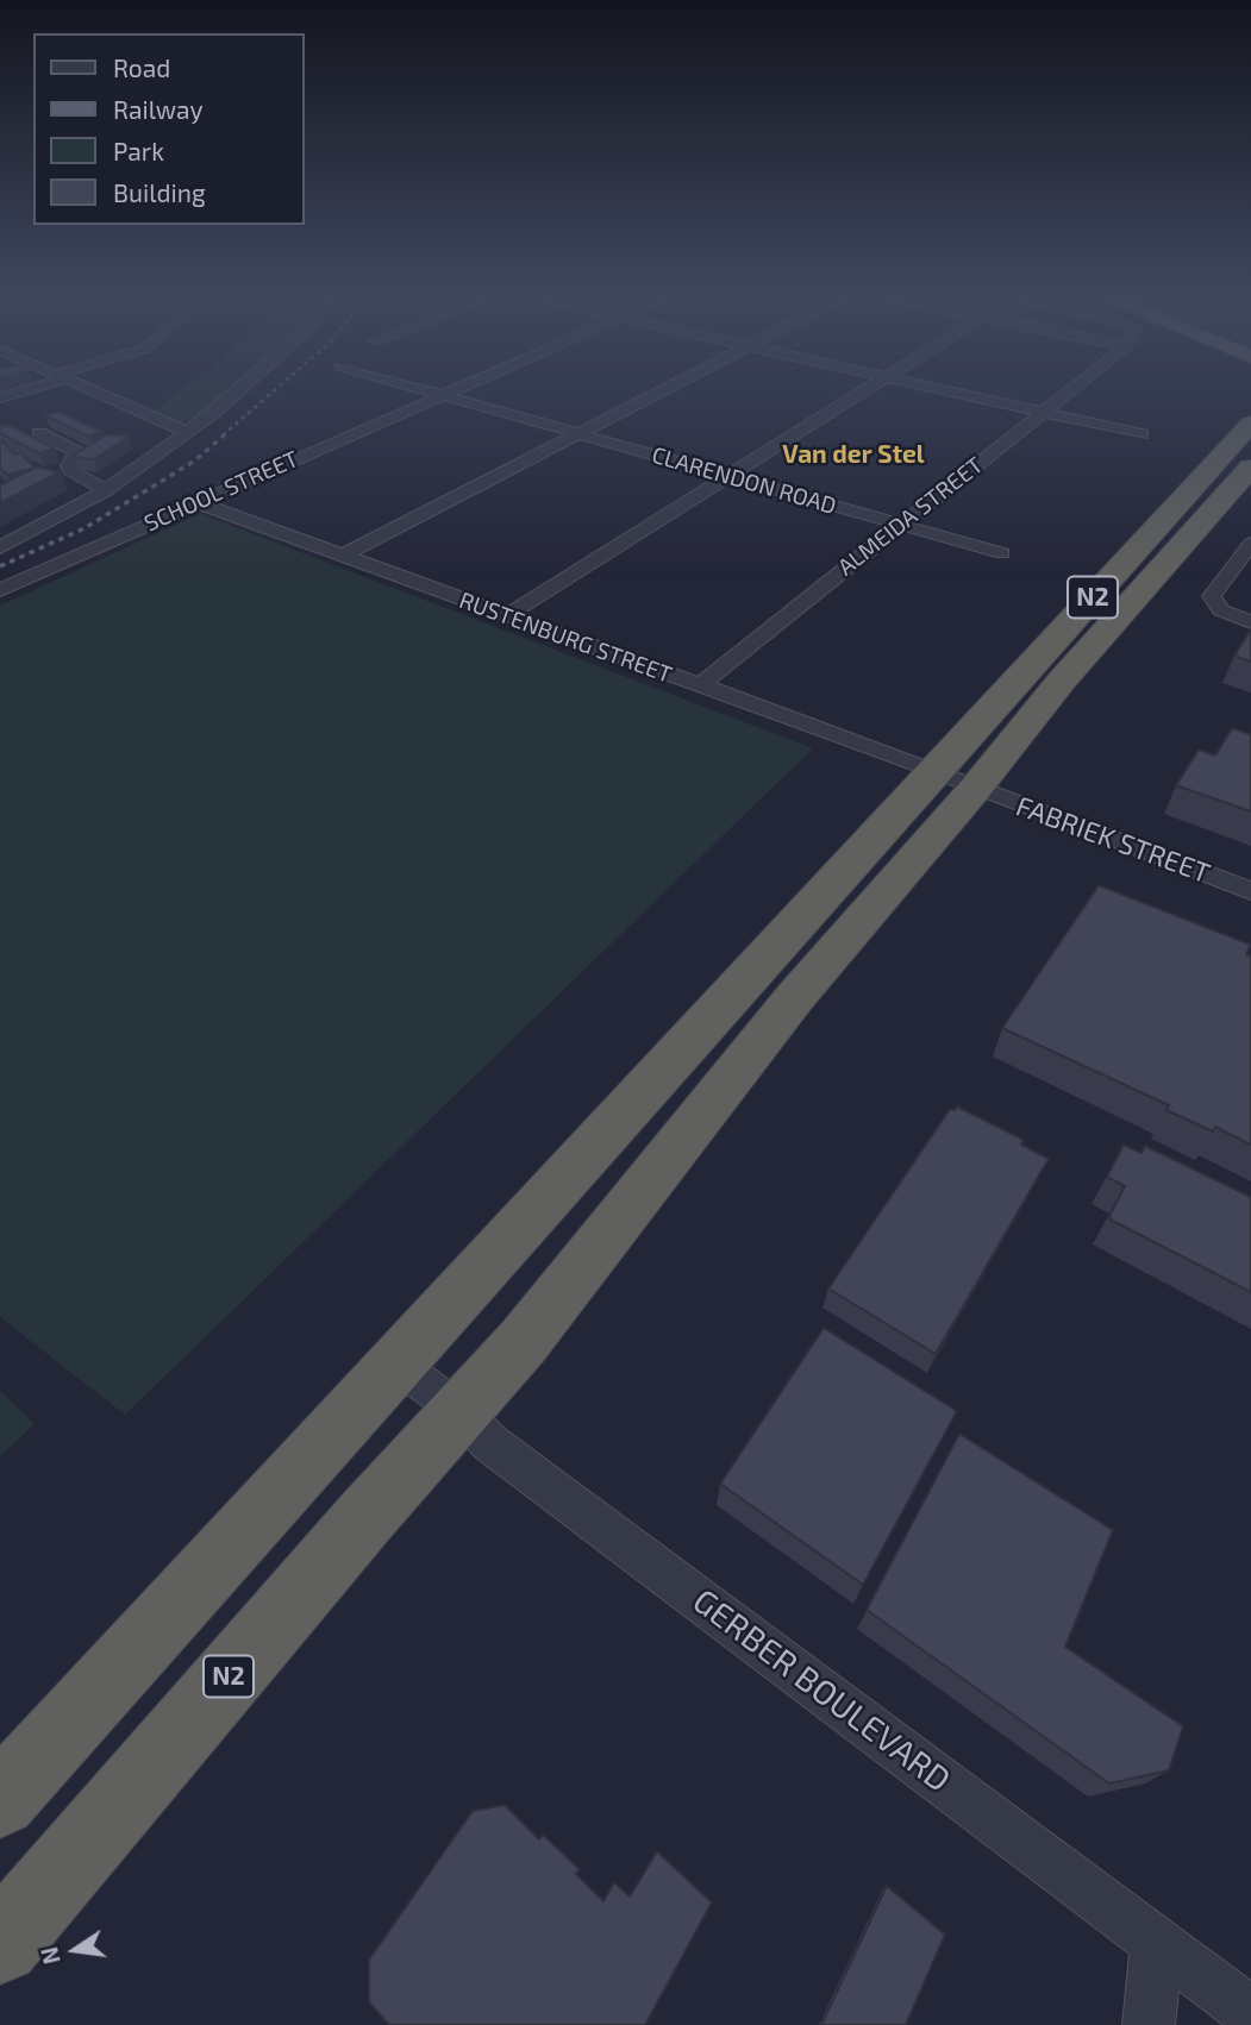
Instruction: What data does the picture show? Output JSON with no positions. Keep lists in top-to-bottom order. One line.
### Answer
{"streets":{"highway":["N2"],"street":["CLARENDON ROAD","SCHOOL STREET","ALMEIDA STREET","RUSTENBURG STREET","FABRIEK STREET","GERBER BOULEVARD"]},"crossings":[["CLARENDON ROAD","SCHOOL STREET"],["CLARENDON ROAD","ALMEIDA STREET"],["SCHOOL STREET","RUSTENBURG STREET"],["ALMEIDA STREET","RUSTENBURG STREET"],["N2","RUSTENBURG STREET"],["N2","FABRIEK STREET"],["N2","GERBER BOULEVARD"],["RUSTENBURG STREET","FABRIEK STREET"]],"districts":["Van der Stel"],"legend":["Road","Railway","Park","Building"],"north":"left"}
